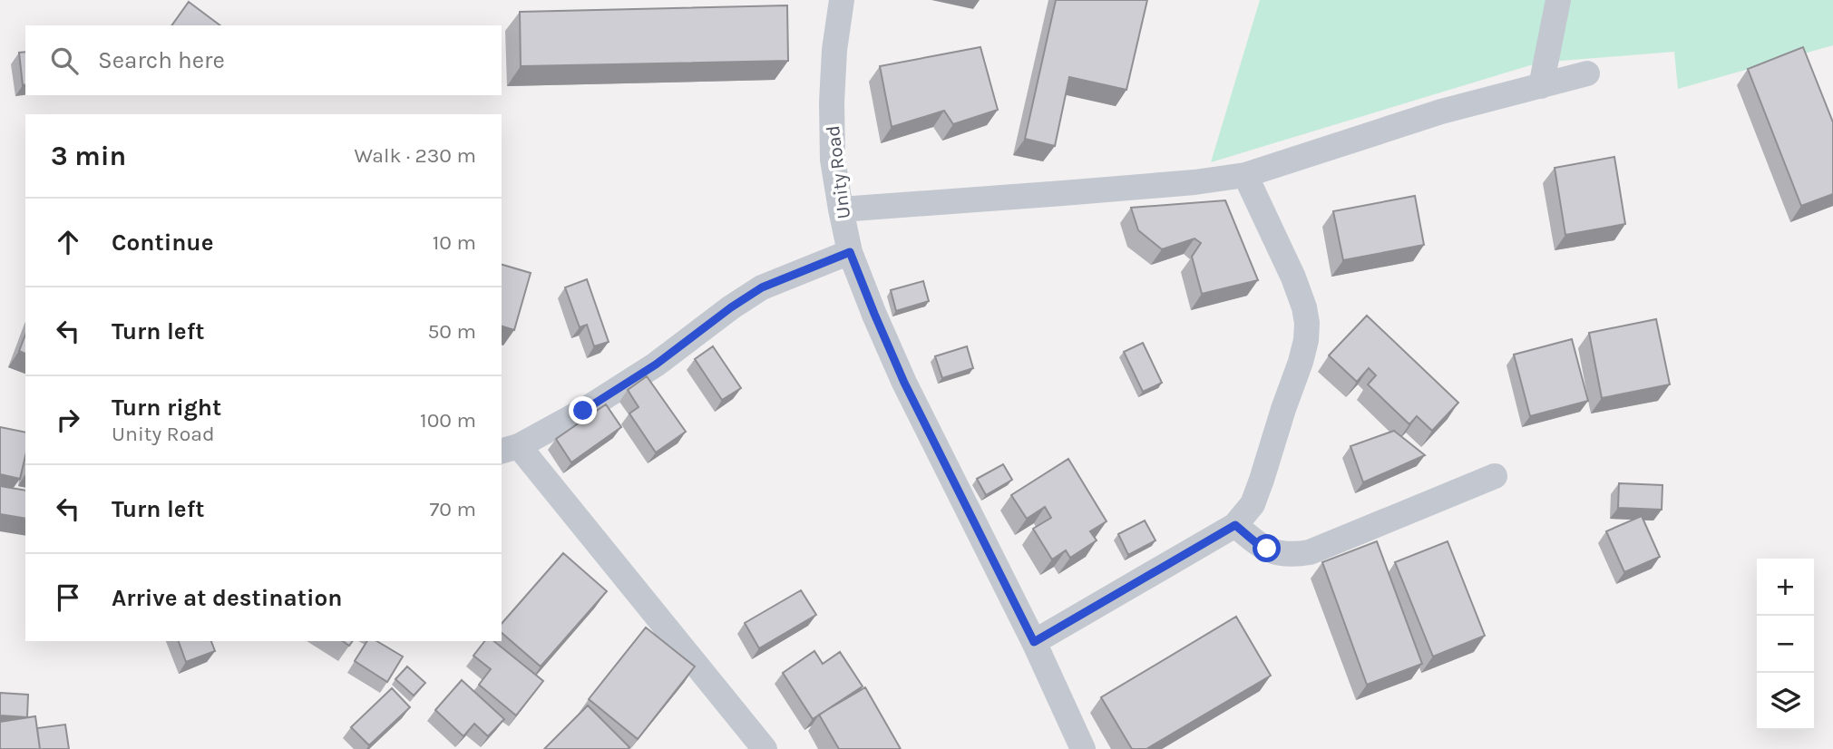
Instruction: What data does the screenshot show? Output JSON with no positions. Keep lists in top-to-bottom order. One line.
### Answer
{"streets":{"street":["Unity Road"]},"page":{"search":"Search here","heading":["3 min","Walk · 230 m"],"list":[["Continue","10 m"],["Turn left","50 m"],["Turn right","Unity Road","100 m"],["Turn left","70 m"],"Arrive at destination"],"map_buttons":["+","−"]}}
